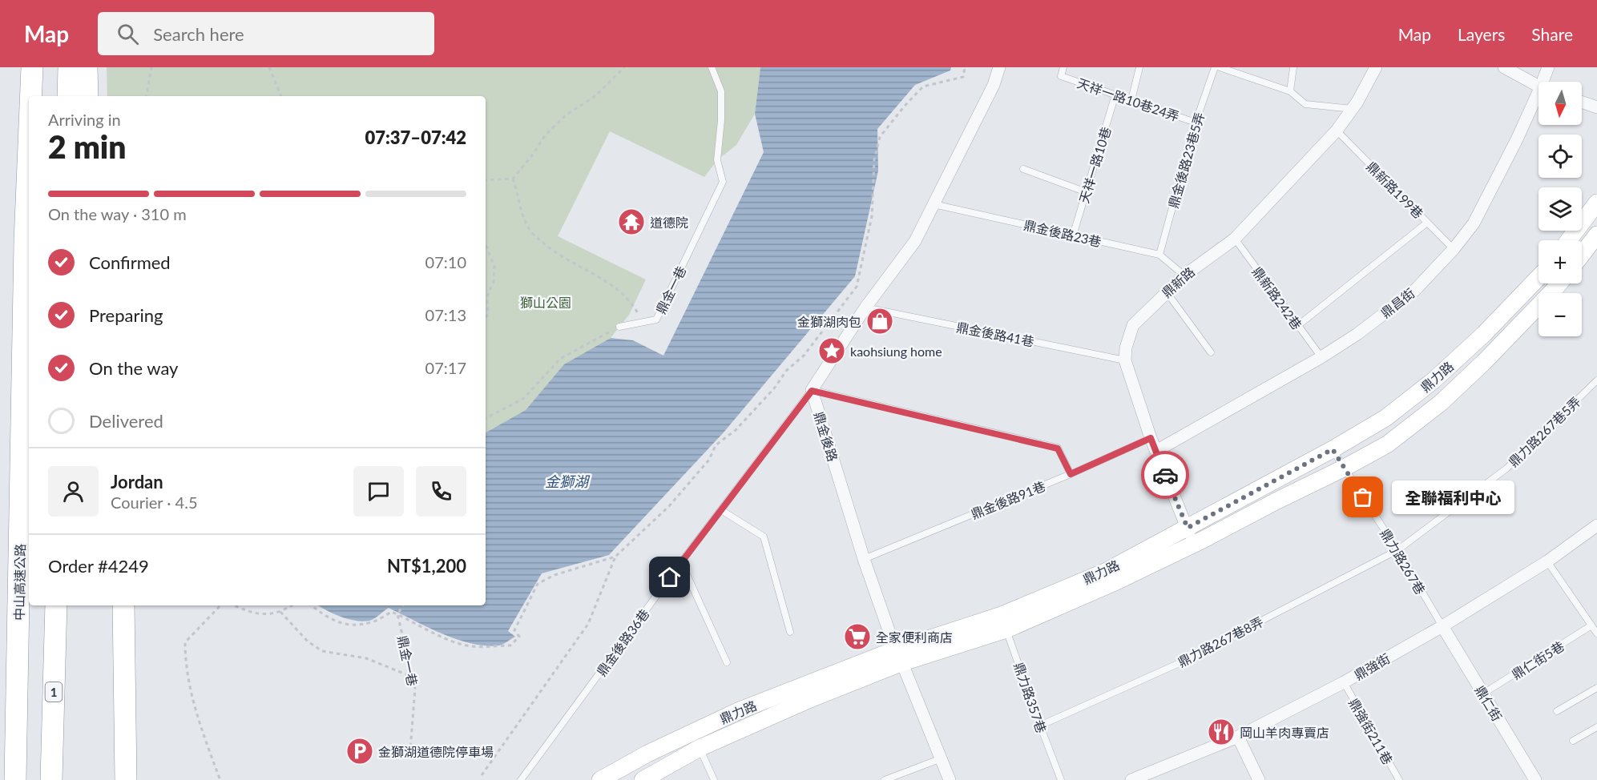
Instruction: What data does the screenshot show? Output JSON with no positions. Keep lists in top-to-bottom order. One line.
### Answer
{"streets":{"highway":["中山高速公路","1"],"street":["鼎新路","鼎昌街","鼎力路","鼎金後路","鼎強街","鼎仁街"],"lane":["天祥一路10巷24弄","鼎金後路23巷5弄","天祥一路10巷","鼎新路199巷","鼎金後路23巷","鼎金一巷","鼎新路242巷","鼎金後路41巷","鼎力路267巷5弄","鼎金後路91巷","鼎力路267巷","鼎力路267巷8弄","鼎金後路36巷","鼎仁街5巷","鼎力路357巷","鼎強街211巷"]},"crossings":[["天祥一路10巷24弄","鼎金後路23巷5弄"],["天祥一路10巷24弄","天祥一路10巷"],["鼎金後路23巷5弄","鼎金後路23巷"],["天祥一路10巷","鼎金後路23巷"],["鼎新路199巷","鼎新路"],["鼎新路199巷","鼎昌街"],["鼎金後路23巷","鼎新路"],["鼎新路","鼎新路242巷"],["鼎新路","鼎昌街"],["鼎新路","鼎金後路41巷"],["鼎新路","鼎力路"],["鼎新路","鼎金後路91巷"],["鼎新路242巷","鼎昌街"],["鼎力路","鼎金後路"],["鼎力路","鼎力路267巷"],["鼎力路","鼎力路357巷"],["鼎力路267巷5弄","鼎力路267巷"],["鼎力路267巷5弄","鼎力路267巷8弄"],["鼎金後路","鼎金後路91巷"],["鼎金後路","鼎金後路36巷"],["鼎力路267巷","鼎力路267巷8弄"],["鼎力路267巷","鼎強街"],["鼎力路267巷","鼎仁街"],["鼎力路267巷8弄","鼎力路357巷"],["鼎仁街5巷","鼎仁街"],["鼎強街","鼎仁街"],["鼎強街","鼎強街211巷"]],"water":["金獅湖"],"parks":["獅山公園"],"places":{"temple":["道德院"],"shop":["金獅湖肉包"],"place":["kaohsiung home"],"other":["全聯福利中心"],"supermarket":["全家便利商店"],"restaurant":["岡山羊肉專賣店"],"parking":["金獅湖道德院停車場"]},"north":"bottom","page":{"header":"Map","search":"Search here","nav":["Map","Layers","Share"],"map_buttons":["+","−"],"heading":["2 min","Arriving in","07:37–07:42"],"panel":["Jordan","Courier · 4.5","Order #4249","NT$1,200"],"bar":"On the way · 310 m","list":[["Confirmed","07:10"],["Preparing","07:13"],["On the way","07:17"],"Delivered"],"bubble":"全聯福利中心"}}
